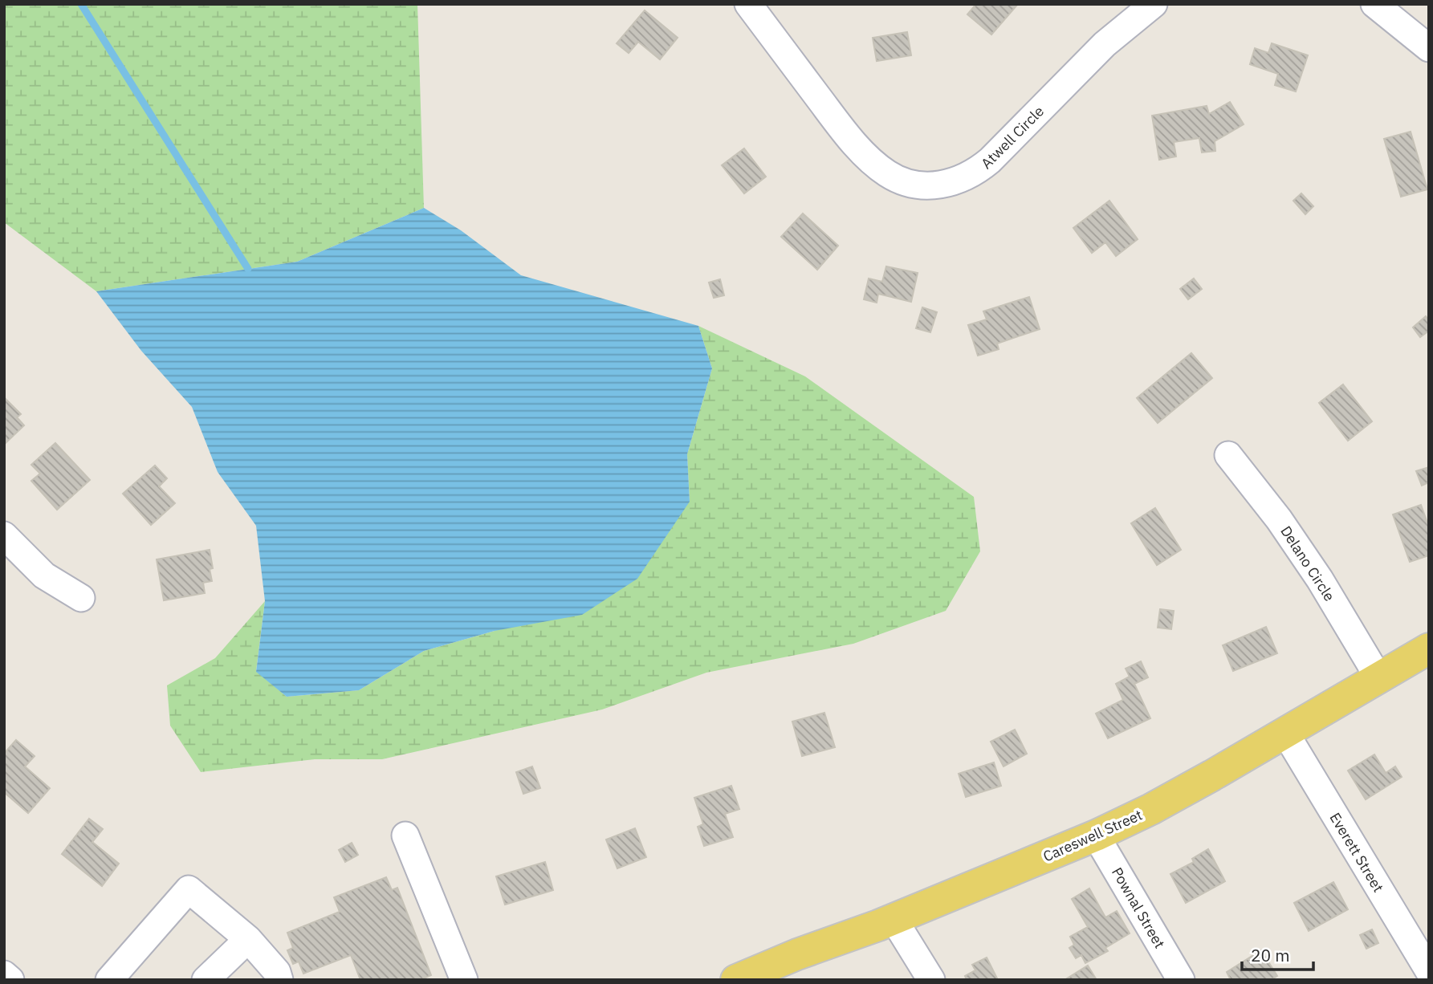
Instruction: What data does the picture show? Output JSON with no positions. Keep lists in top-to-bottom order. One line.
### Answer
{"streets":{"main road":["Careswell Street"],"street":["Atwell Circle","Delano Circle","Everett Street","Pownal Street"]},"crossings":[["Delano Circle","Careswell Street"],["Careswell Street","Everett Street"],["Careswell Street","Pownal Street"]],"scale_bar":"20 m"}
